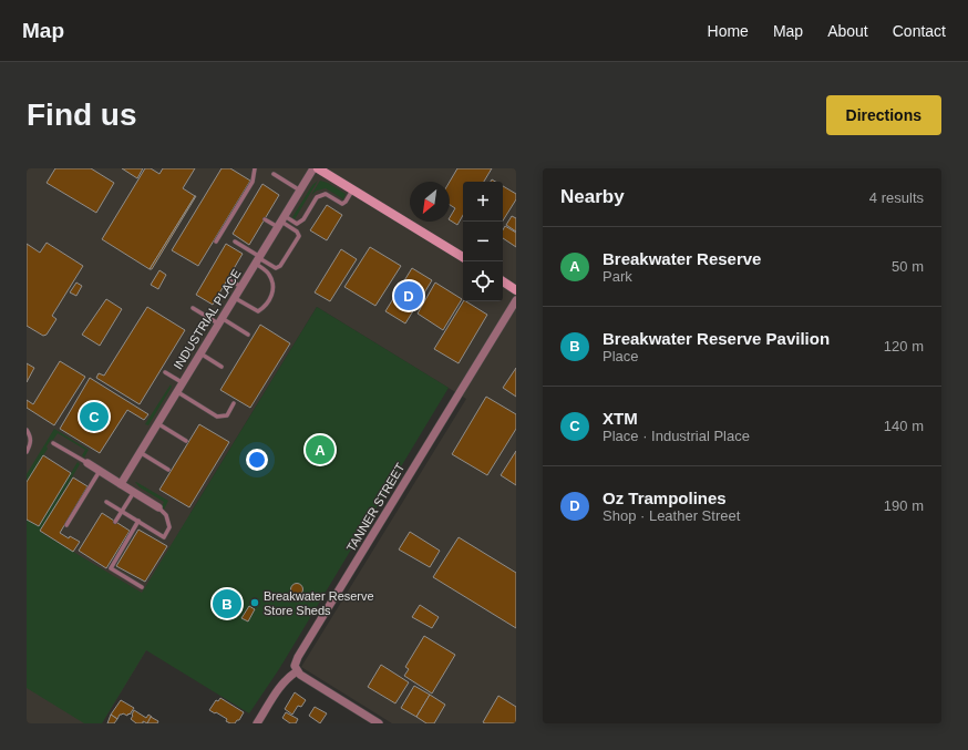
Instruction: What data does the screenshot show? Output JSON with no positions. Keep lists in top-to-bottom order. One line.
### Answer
{"streets":{"street":["INDUSTRIAL PLACE","TANNER STREET"]},"places":["Breakwater Reserve Store Sheds"],"north":"bottom left","page":{"header":"Map","nav":["Home","Map","About","Contact"],"buttons":"Directions","title":"Find us","heading":["Nearby","4 results"],"map_buttons":["+","−"],"list":[{"mark":"A","name":"Breakwater Reserve","note":"Park","value":"50 m"},{"mark":"B","name":"Breakwater Reserve Pavilion","note":"Place","value":"120 m"},{"mark":"C","name":"XTM","note":"Place · Industrial Place","value":"140 m"},{"mark":"D","name":"Oz Trampolines","note":"Shop · Leather Street","value":"190 m"}],"pins":["D","C","A","B"]}}
